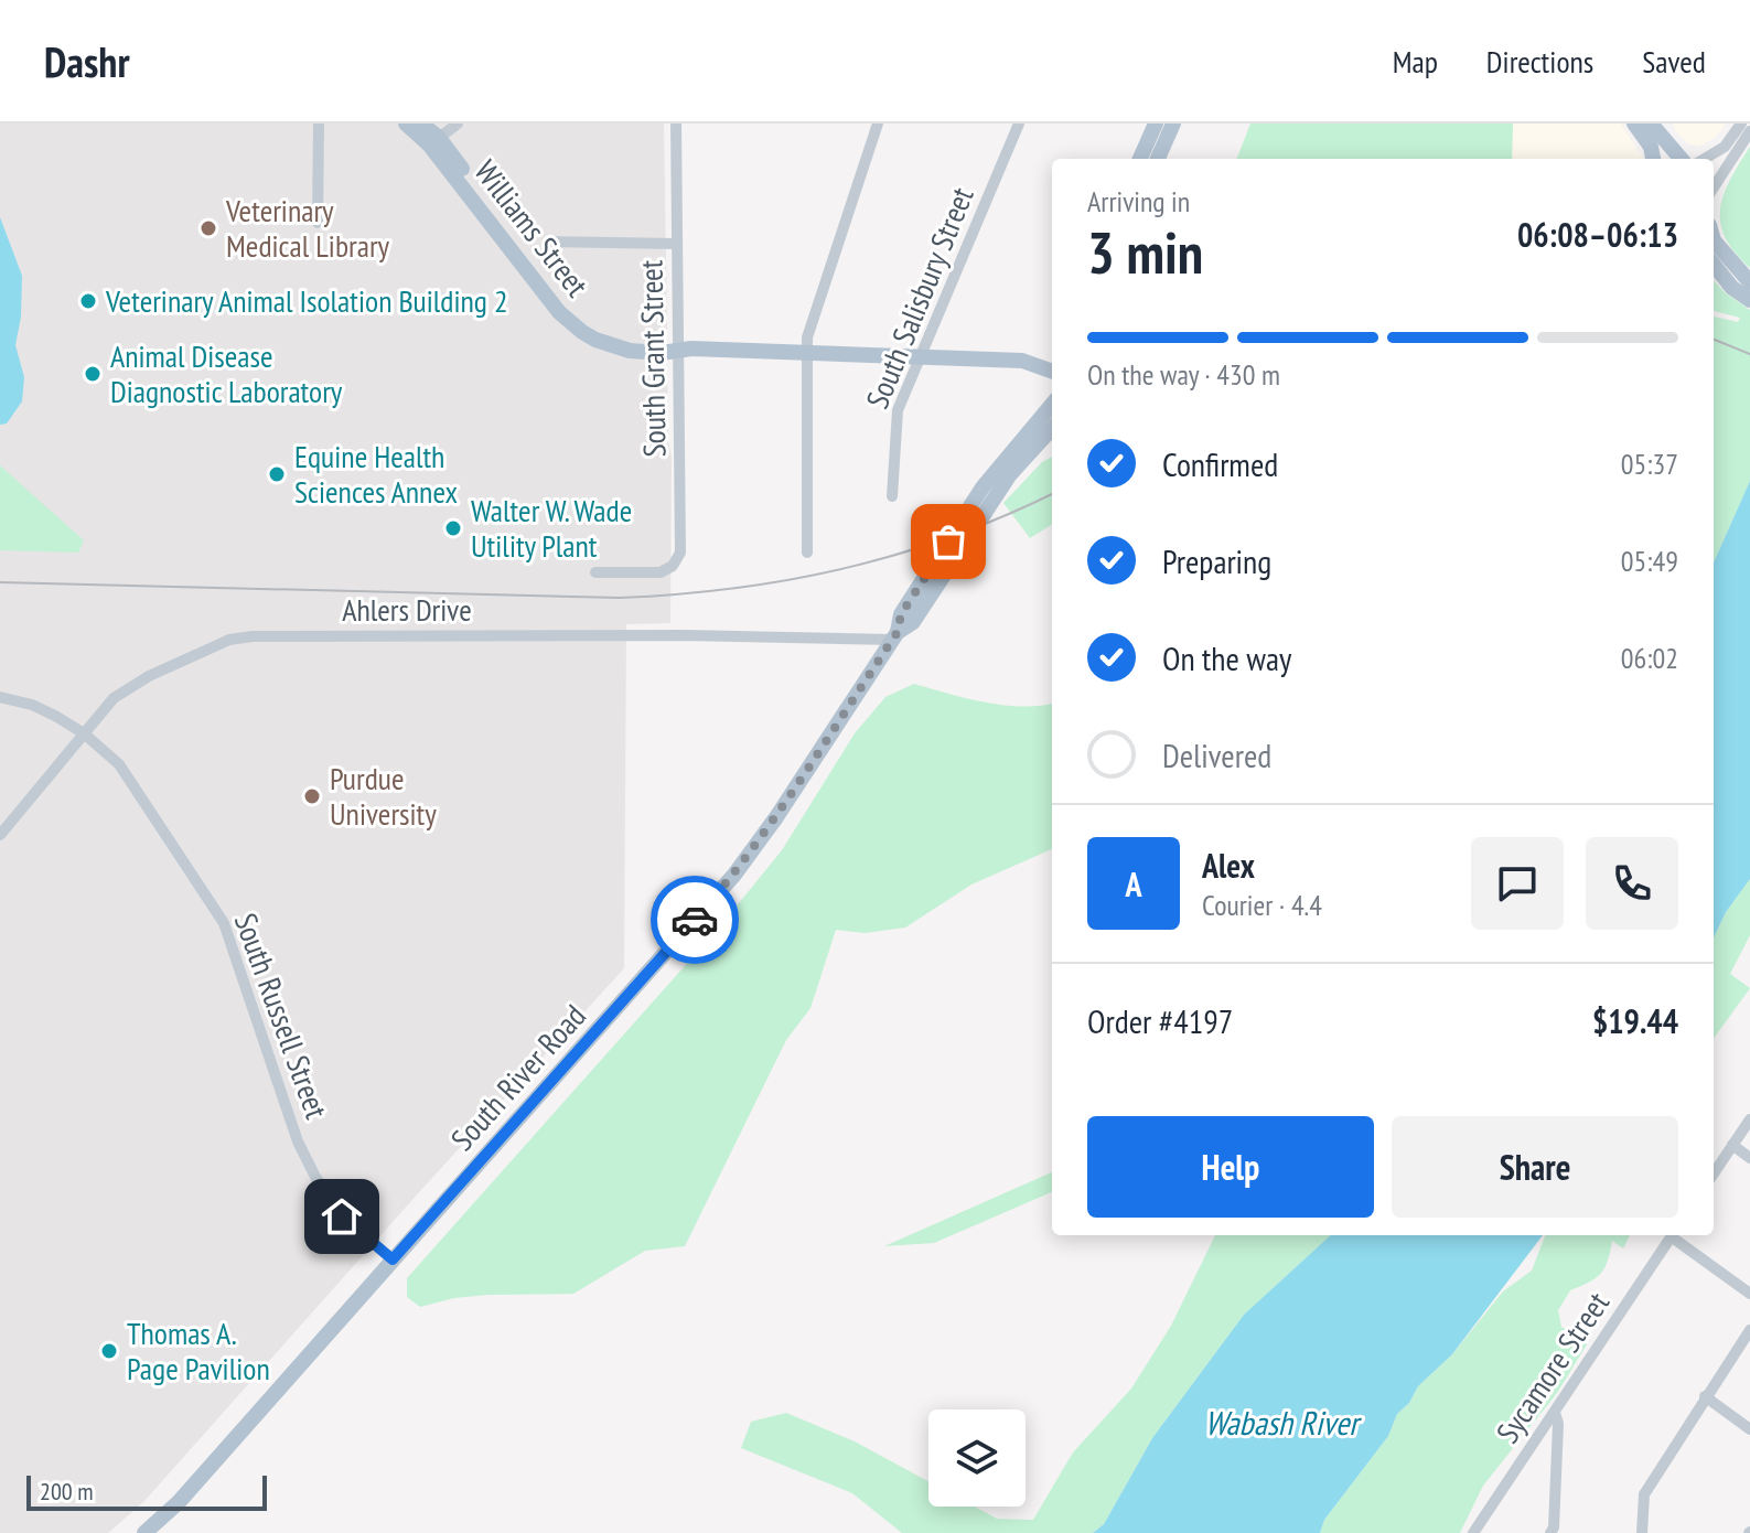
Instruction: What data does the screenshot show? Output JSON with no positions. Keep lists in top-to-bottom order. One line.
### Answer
{"streets":{"main road":["Williams Street","South River Road"],"street":["South Salisbury Street","South Grant Street","Ahlers Drive","South Russell Street","Sycamore Street"]},"crossings":[["Williams Street","South Salisbury Street"],["Williams Street","South Grant Street"],["Ahlers Drive","South Russell Street"],["Ahlers Drive","South River Road"],["South Russell Street","South River Road"]],"water":["Wabash River"],"places":["Veterinary Medical Library","Veterinary Animal Isolation Building 2","Animal Disease Diagnostic Laboratory","Equine Health Sciences Annex","Walter W. Wade Utility Plant","Purdue University","Thomas A. Page Pavilion"],"scale_bar":"200 m","page":{"header":"Dashr","nav":["Map","Directions","Saved"],"heading":["3 min","Arriving in","06:08–06:13"],"panel":["Alex","Courier · 4.4","Order #4197","$19.44"],"bar":"On the way · 430 m","list":[["Confirmed","05:37"],["Preparing","05:49"],["On the way","06:02"],"Delivered"],"round":"A","buttons":["Help","Share"],"scale":"200 m"}}
